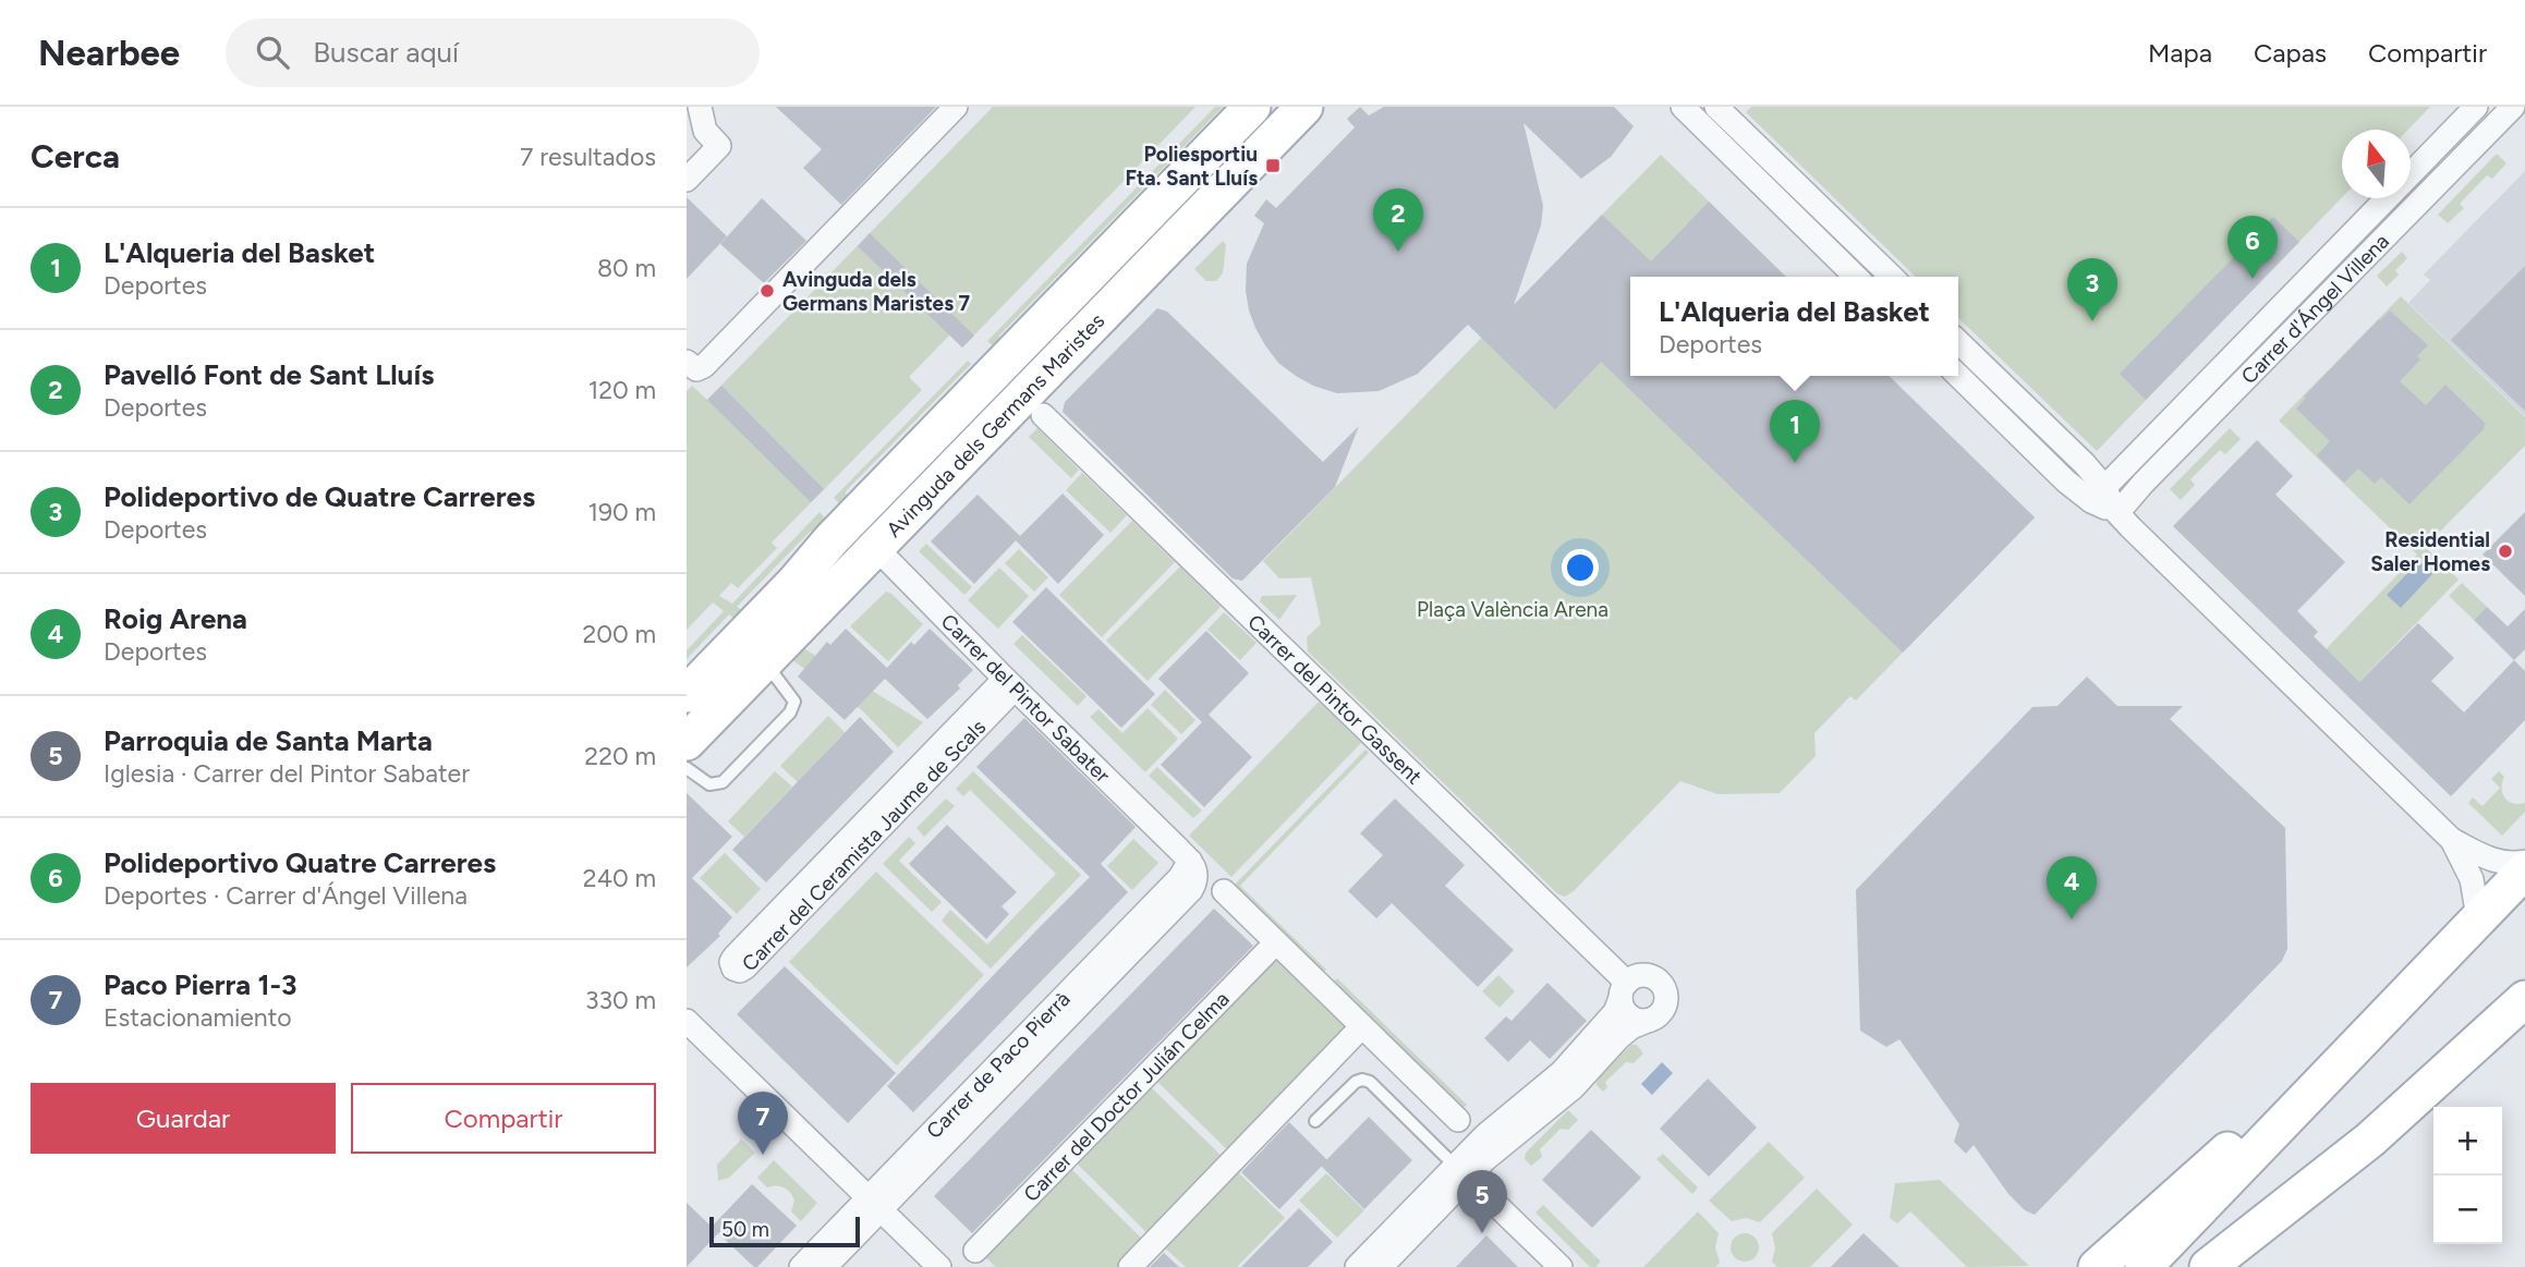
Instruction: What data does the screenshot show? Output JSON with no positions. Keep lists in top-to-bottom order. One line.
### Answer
{"streets":{"main road":["Avinguda dels Germans Maristes"],"street":["Carrer d'Ángel Villena","Carrer del Pintor Sabater","Carrer del Pintor Gassent","Carrer del Ceramista Jaume de Scals","Carrer de Paco Pierrà","Carrer del Doctor Julián Celma"]},"crossings":[["Avinguda dels Germans Maristes","Carrer del Pintor Sabater"],["Carrer del Pintor Sabater","Carrer del Ceramista Jaume de Scals"],["Carrer del Pintor Sabater","Carrer de Paco Pierrà"]],"parks":["Plaça València Arena"],"places":{"transit":["Poliesportiu Fta. Sant Lluís"],"other":["Avinguda dels Germans Maristes 7","Residential Saler Homes"]},"scale_bar":"50 m","north":"top","page":{"header":"Nearbee","search":"Buscar aquí","nav":["Mapa","Capas","Compartir"],"heading":["Cerca","7 resultados"],"pins":["2","6","3","1","4","7","5"],"list":[{"mark":"1","name":"L'Alqueria del Basket","note":"Deportes","value":"80 m"},{"mark":"2","name":"Pavelló Font de Sant Lluís","note":"Deportes","value":"120 m"},{"mark":"3","name":"Polideportivo de Quatre Carreres","note":"Deportes","value":"190 m"},{"mark":"4","name":"Roig Arena","note":"Deportes","value":"200 m"},{"mark":"5","name":"Parroquia de Santa Marta","note":"Iglesia · Carrer del Pintor Sabater","value":"220 m"},{"mark":"6","name":"Polideportivo Quatre Carreres","note":"Deportes · Carrer d'Ángel Villena","value":"240 m"},{"mark":"7","name":"Paco Pierra 1-3","note":"Estacionamiento","value":"330 m"}],"popup":["L'Alqueria del Basket","Deportes"],"buttons":["Guardar","Compartir"],"map_buttons":["+","−"],"scale":"50 m"}}
